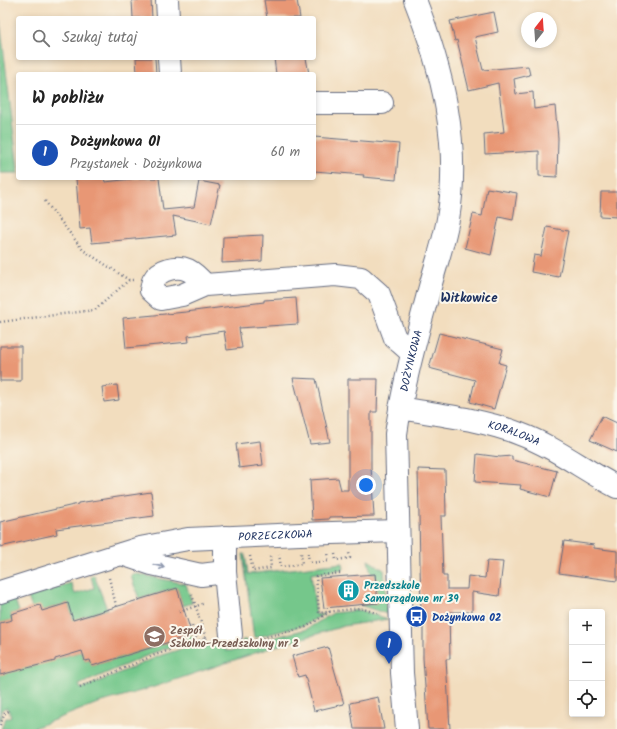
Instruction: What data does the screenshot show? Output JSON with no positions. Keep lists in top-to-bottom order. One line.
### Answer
{"streets":{"street":["DOŻYNKOWA","KORALOWA","PORZECZKOWA"]},"crossings":[["DOŻYNKOWA","KORALOWA"],["DOŻYNKOWA","PORZECZKOWA"]],"districts":["Witkowice"],"places":{"building":["Przedszkole Samorządowe nr 39"],"bus stop":["Dożynkowa 02"],"school or university":["Zespół Szkolno-Przedszkolny nr 2"]},"north":"top","page":{"search":"Szukaj tutaj","heading":"W pobliżu","list":[{"mark":"1","name":"Dożynkowa 01","note":"Przystanek · Dożynkowa","value":"60 m"}],"map_buttons":["+","−"],"pins":"1"}}
